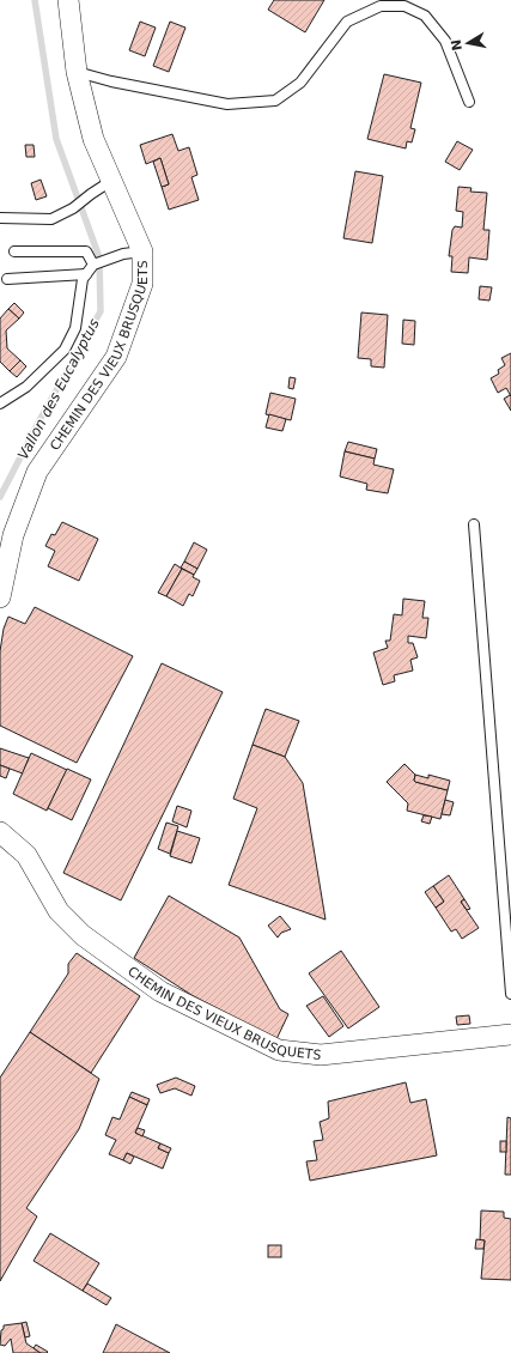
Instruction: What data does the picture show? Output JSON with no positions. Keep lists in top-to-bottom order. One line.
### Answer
{"streets":{"street":["CHEMIN DES VIEUX BRUSQUETS"]},"water":["Vallon des Eucalyptus"],"north":"left"}
